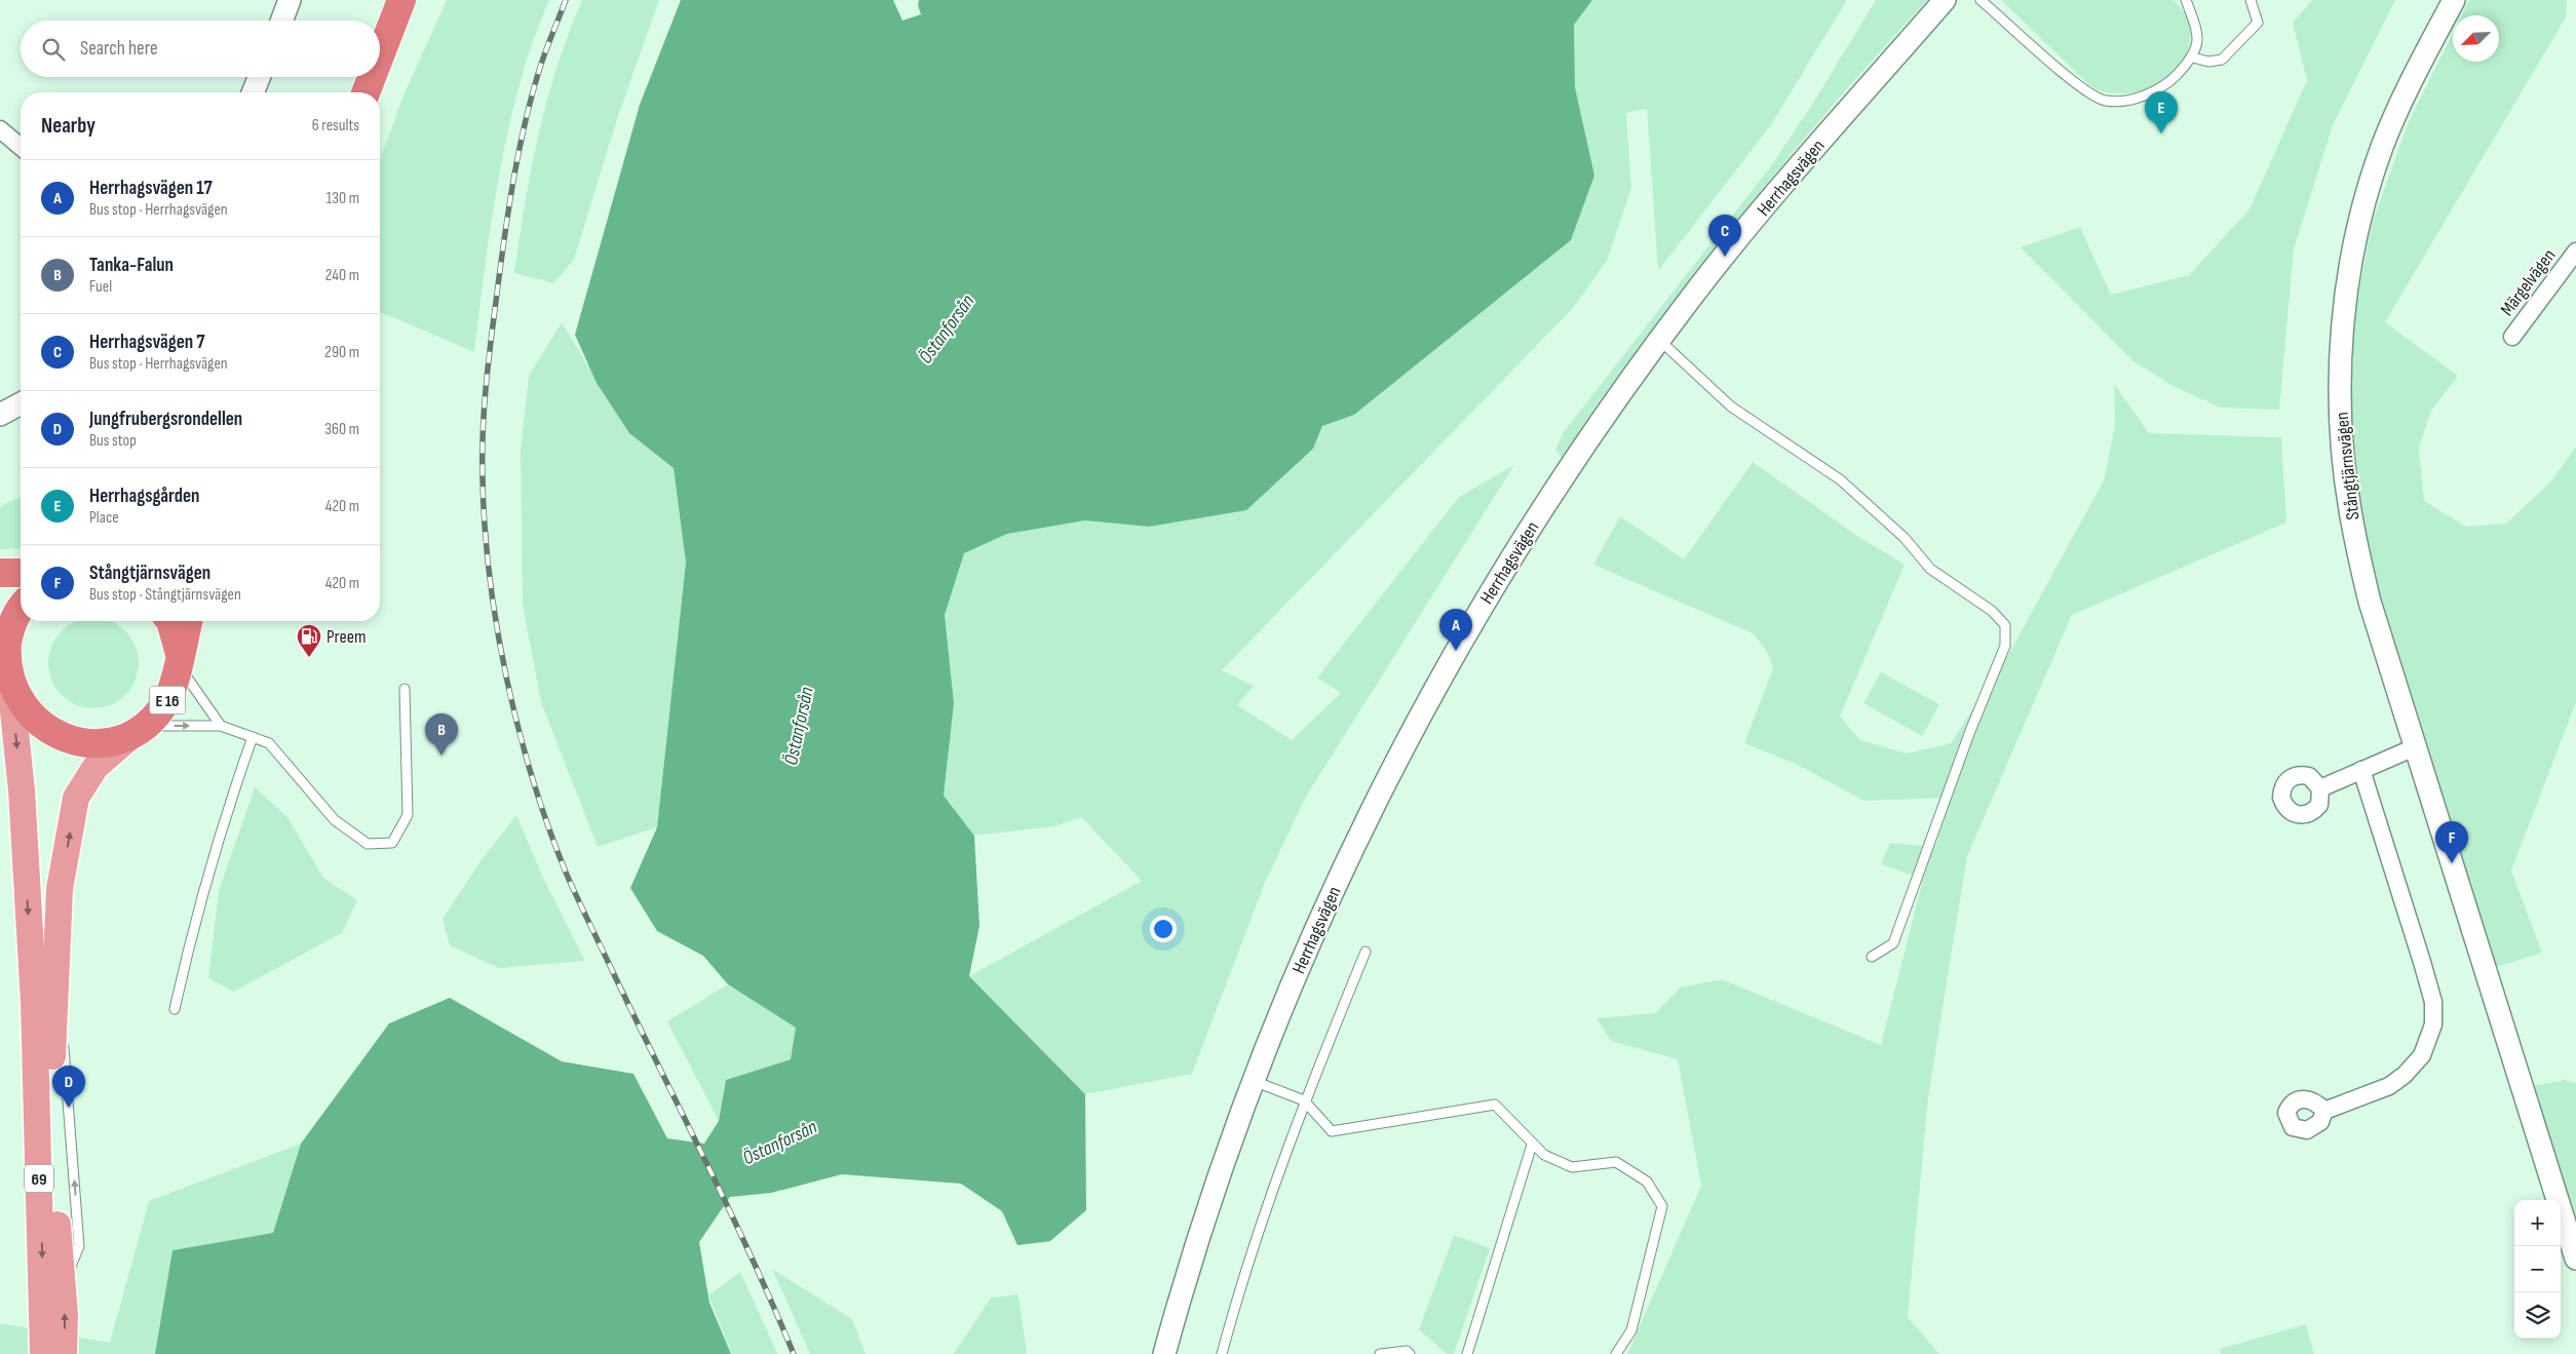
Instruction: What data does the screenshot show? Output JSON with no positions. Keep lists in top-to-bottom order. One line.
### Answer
{"streets":{"highway":["E 16"],"main road":["69"],"street":["Herrhagsvägen","Märgelvägen","Stångtjärnsvägen"]},"crossings":[["E 16","69"]],"water":["Östanforsån"],"places":{"fuel station":["Preem"]},"north":"bottom left","page":{"search":"Search here","pins":["E","C","A","B","F","D"],"heading":["Nearby","6 results"],"list":[{"mark":"A","name":"Herrhagsvägen 17","note":"Bus stop · Herrhagsvägen","value":"130 m"},{"mark":"B","name":"Tanka-Falun","note":"Fuel","value":"240 m"},{"mark":"C","name":"Herrhagsvägen 7","note":"Bus stop · Herrhagsvägen","value":"290 m"},{"mark":"D","name":"Jungfrubergsrondellen","note":"Bus stop","value":"360 m"},{"mark":"E","name":"Herrhagsgården","note":"Place","value":"420 m"},{"mark":"F","name":"Stångtjärnsvägen","note":"Bus stop · Stångtjärnsvägen","value":"420 m"}],"map_buttons":["+","−"]}}
